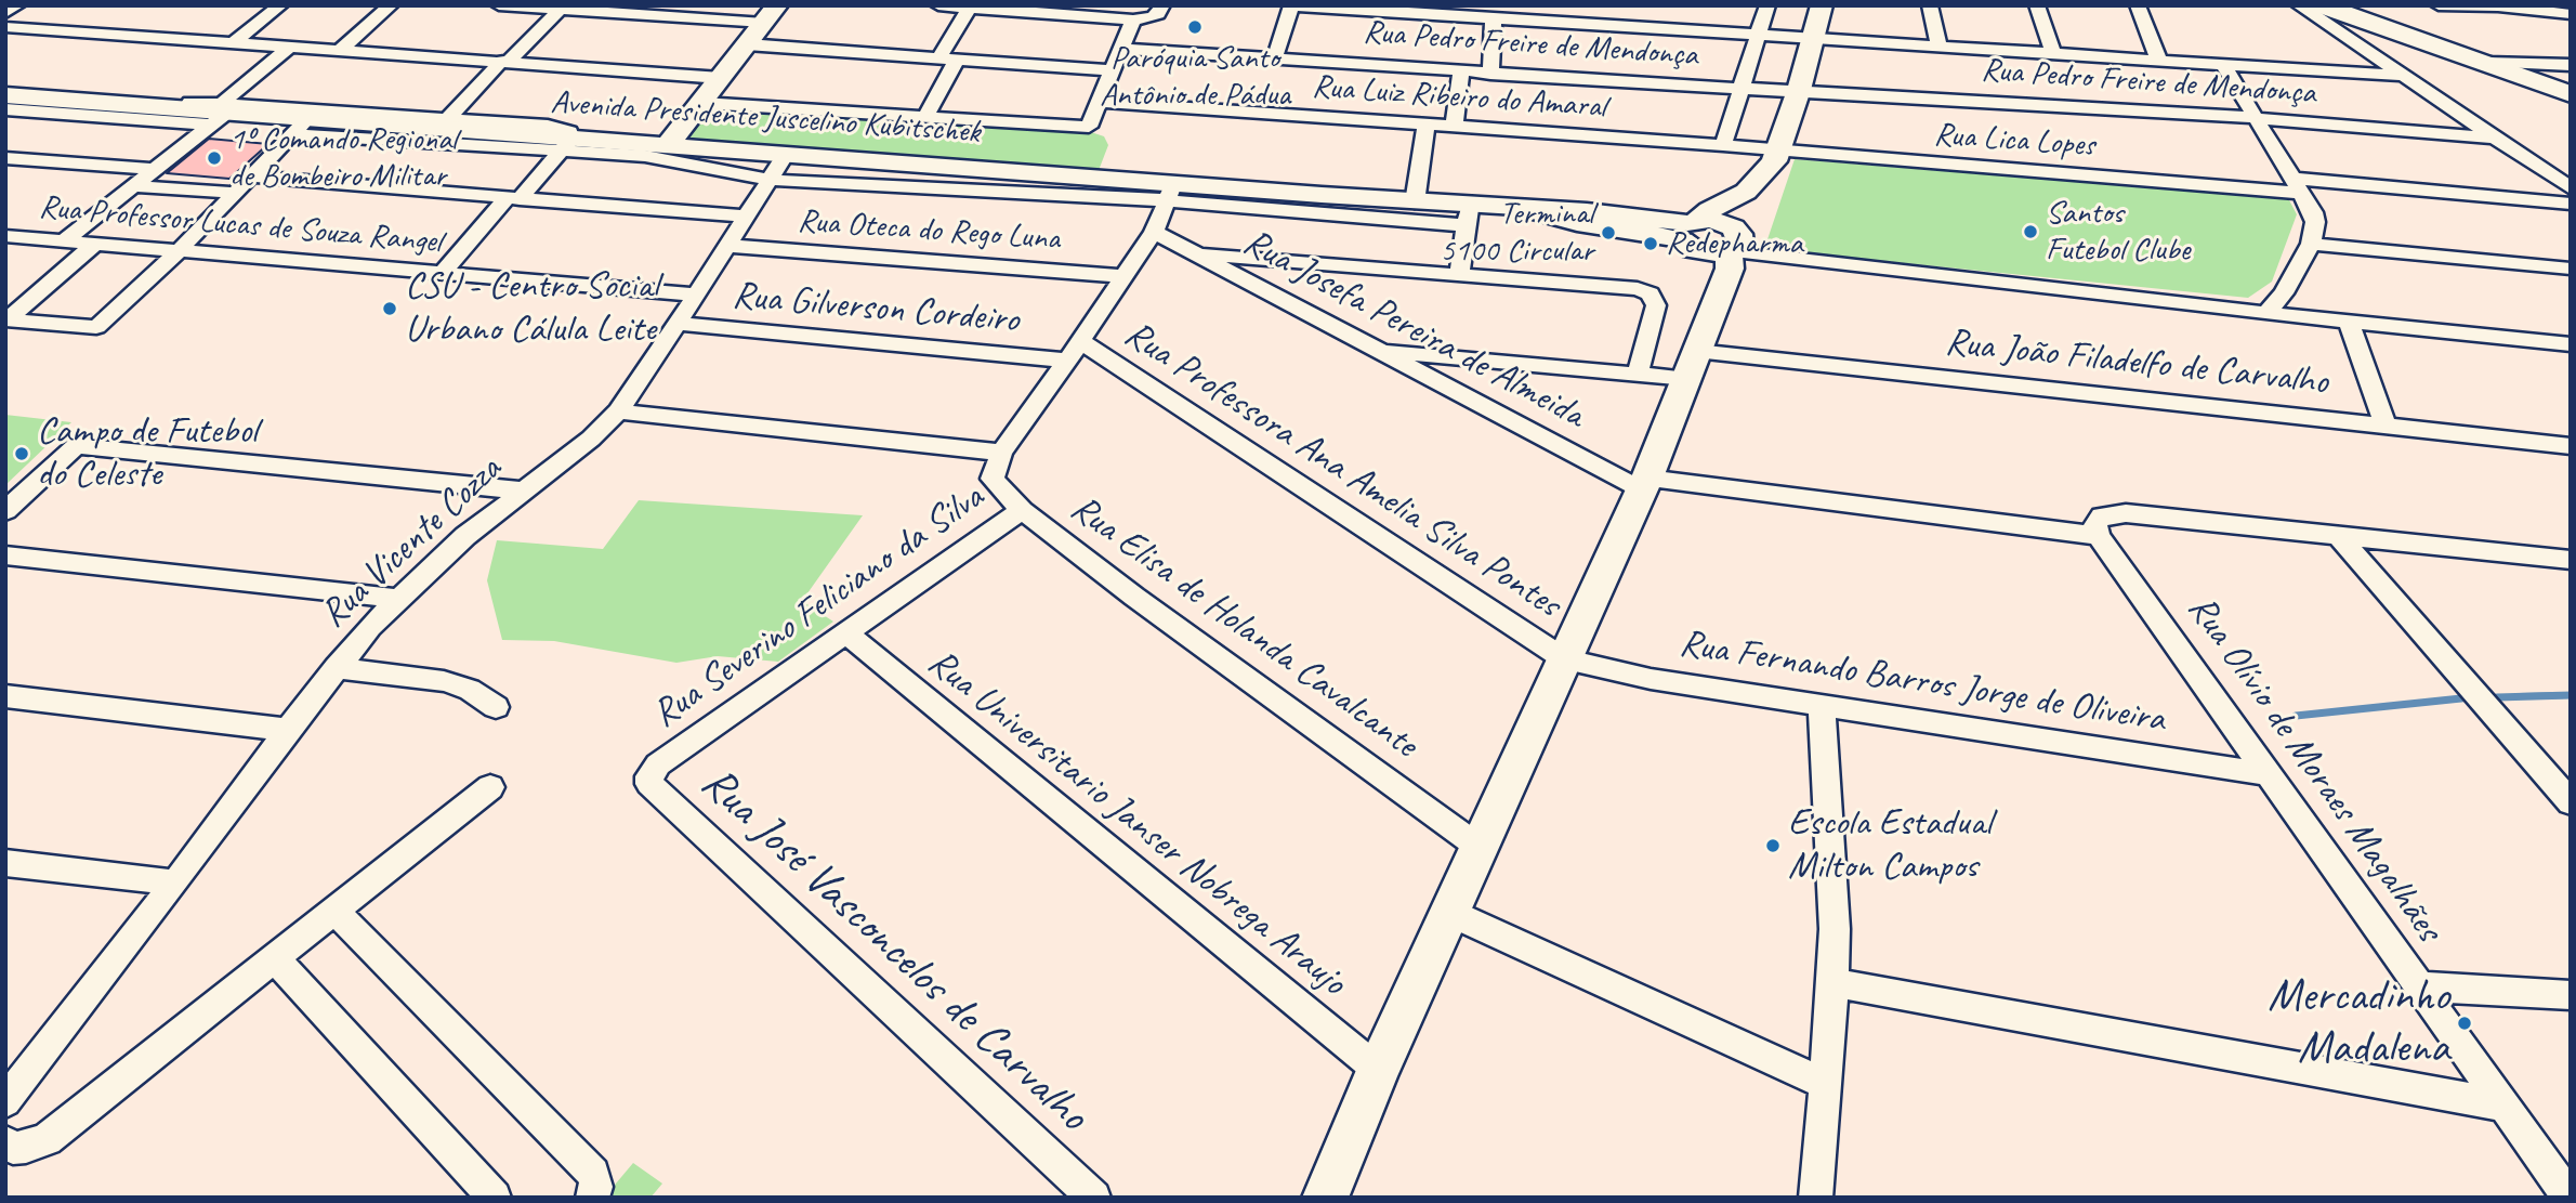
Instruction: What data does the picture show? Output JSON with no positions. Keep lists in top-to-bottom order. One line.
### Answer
{"streets":{"main road":["Avenida Presidente Juscelino Kubitschek"],"street":["Rua Pedro Freire de Mendonça","Rua Luiz Ribeiro do Amaral","Rua Lica Lopes","Rua Professor Lucas de Souza Rangel","Rua Oteca do Rego Luna","Rua Gilverson Cordeiro","Rua Josefa Pereira de Almeida","Rua João Filadelfo de Carvalho","Rua Professora Ana Amelia Silva Pontes","Rua Vicente Cozza","Rua Severino Feliciano da Silva","Rua Elisa de Holanda Cavalcante","Rua Fernando Barros Jorge de Oliveira","Rua Olívio de Moraes Magalhães","Rua Universitario Janser Nobrega Araujo","Rua José Vasconcelos de Carvalho"]},"crossings":[["Rua Luiz Ribeiro do Amaral","Rua Lica Lopes"],["Avenida Presidente Juscelino Kubitschek","Rua Vicente Cozza"],["Rua Professor Lucas de Souza Rangel","Rua Vicente Cozza"],["Rua Oteca do Rego Luna","Rua Vicente Cozza"],["Rua Gilverson Cordeiro","Rua Professora Ana Amelia Silva Pontes"],["Rua Gilverson Cordeiro","Rua Vicente Cozza"],["Rua Professora Ana Amelia Silva Pontes","Rua Fernando Barros Jorge de Oliveira"],["Rua Severino Feliciano da Silva","Rua Elisa de Holanda Cavalcante"],["Rua Severino Feliciano da Silva","Rua Universitario Janser Nobrega Araujo"],["Rua Severino Feliciano da Silva","Rua José Vasconcelos de Carvalho"],["Rua Fernando Barros Jorge de Oliveira","Rua Olívio de Moraes Magalhães"]],"places":["Paróquia Santo Antônio de Pádua","1º Comando Regional de Bombeiro Militar","Santos Futebol Clube","Terminal 5100 Circular","Redepharma","CSU - Centro Social Urbano Cálula Leite","Campo de Futebol do Celeste","Escola Estadual Milton Campos","Mercadinho Madalena"]}
